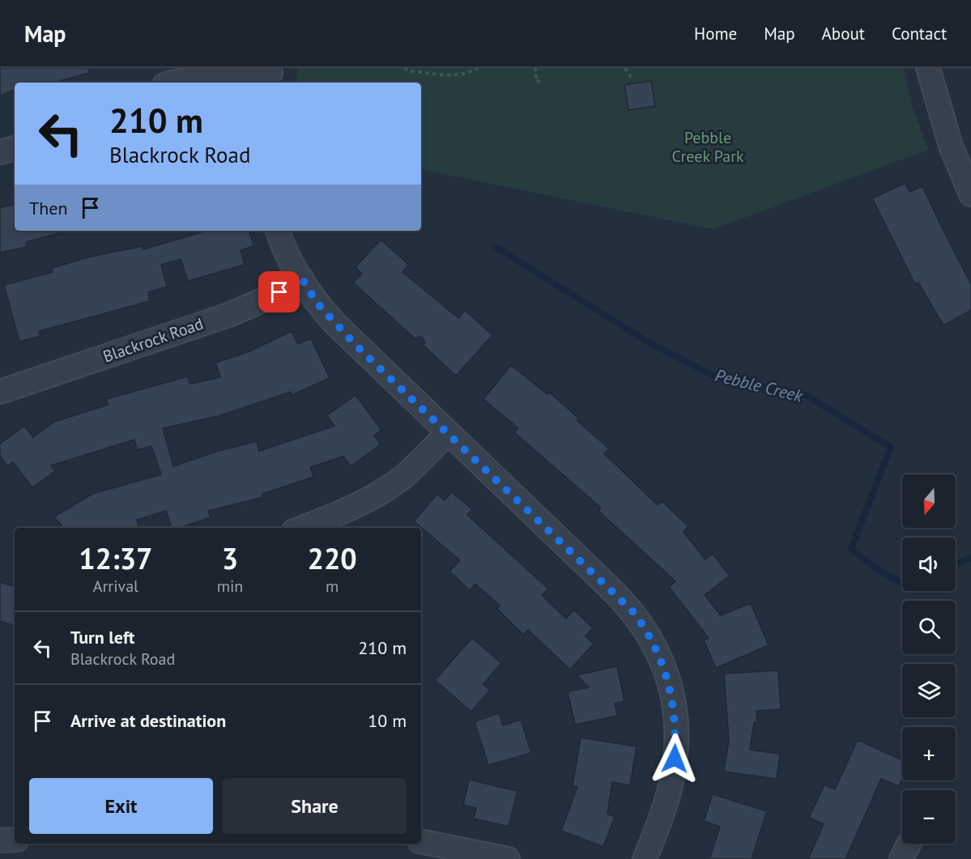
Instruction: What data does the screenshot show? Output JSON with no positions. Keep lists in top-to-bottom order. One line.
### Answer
{"streets":{"street":["Blackrock Road"]},"water":["Pebble Creek"],"parks":["Pebble Creek Park"],"north":"bottom","page":{"header":"Map","nav":["Home","Map","About","Contact"],"turn":["210 m","Blackrock Road"],"then":"Then","map_buttons":["+","−"],"eta":["12:37","Arrival","3","min","220","m"],"list":[{"name":"Turn left","note":"Blackrock Road","value":"210 m"},{"name":"Arrive at destination","value":"10 m"}],"buttons":["Exit","Share"]}}
